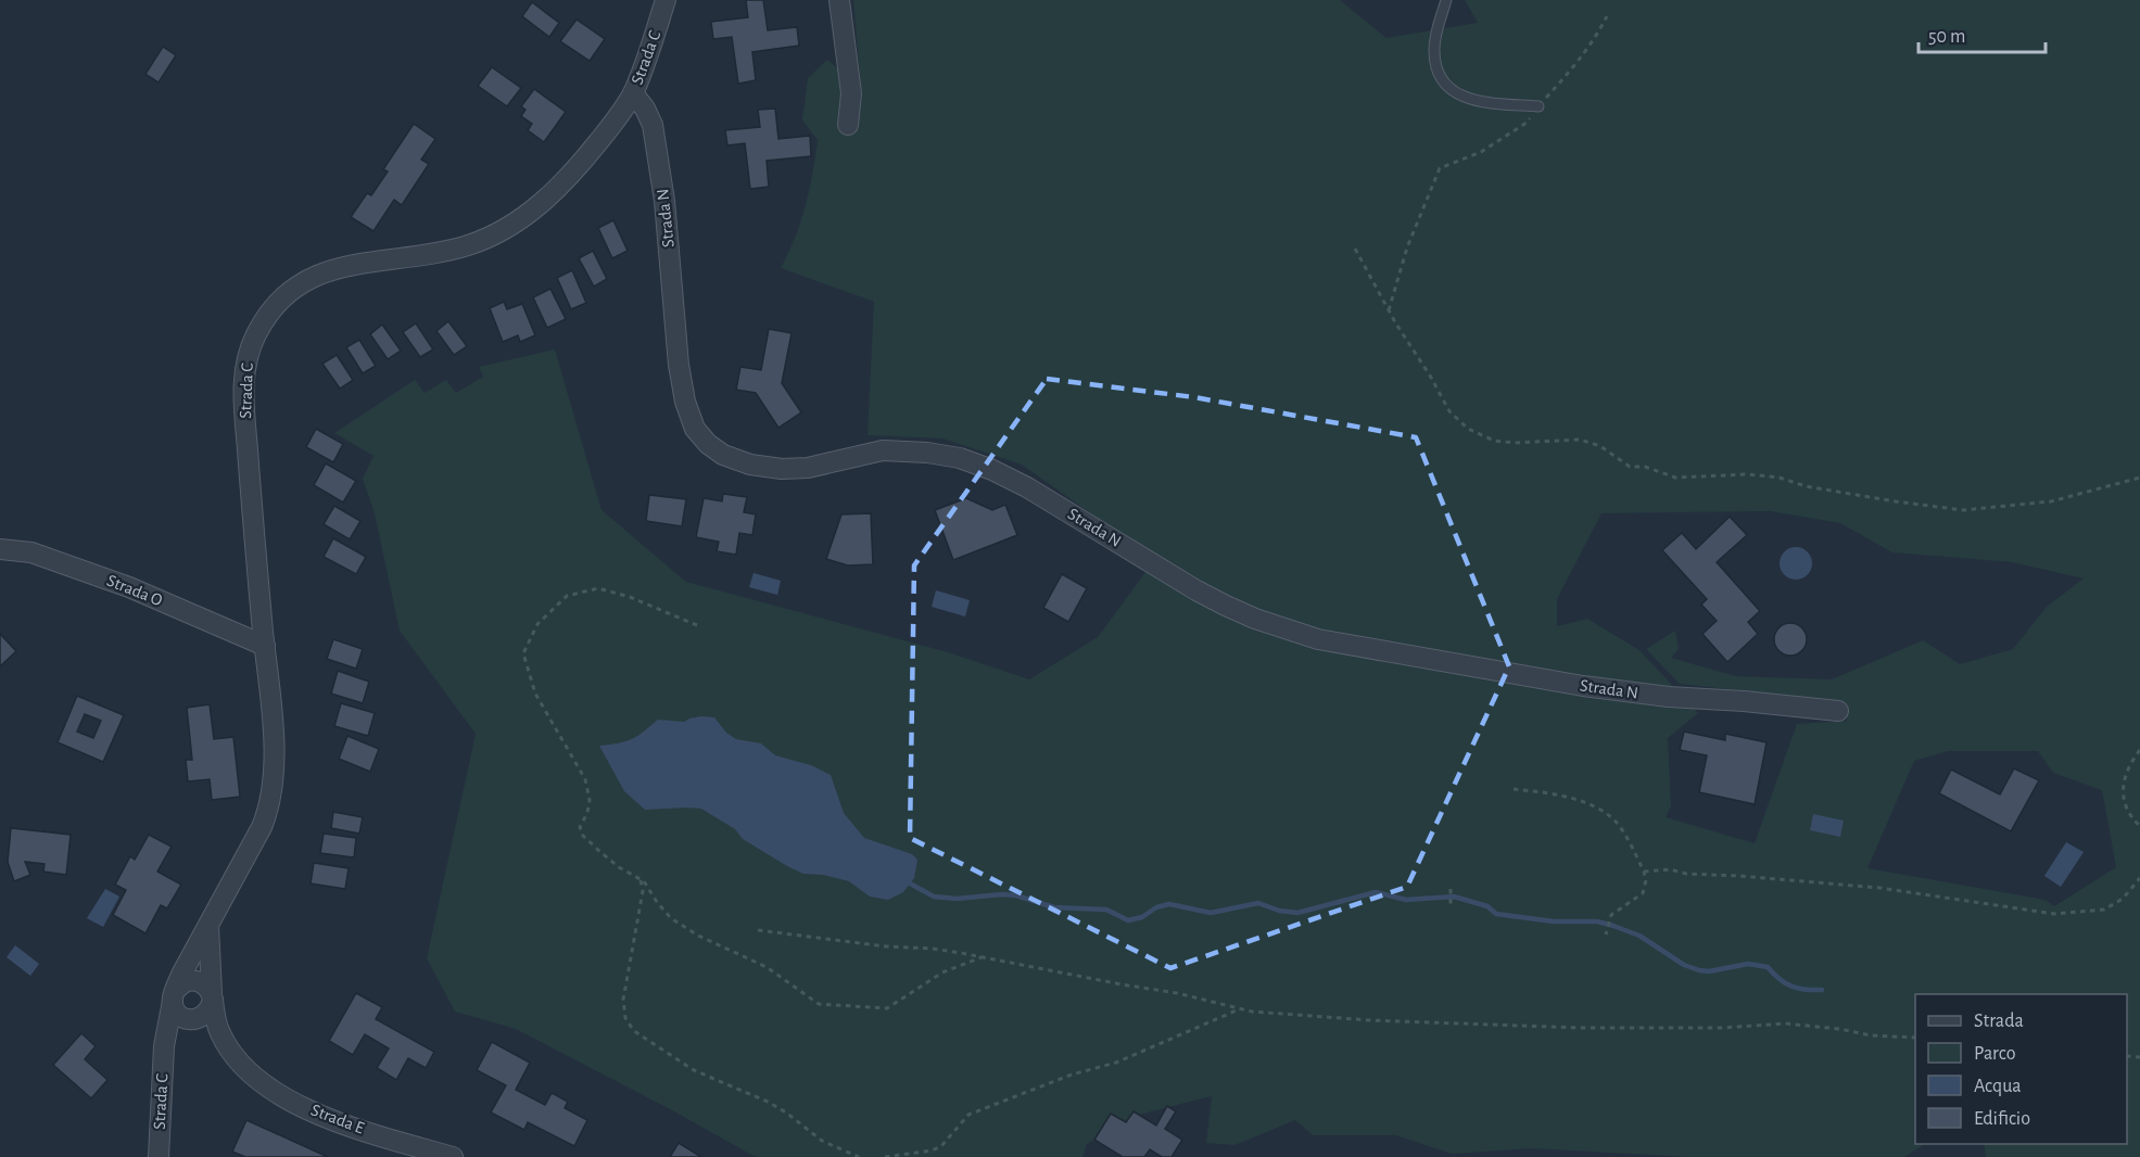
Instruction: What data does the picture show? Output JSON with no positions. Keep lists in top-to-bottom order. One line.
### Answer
{"streets":{"street":["Strada C","Strada N","Strada O","Strada E"]},"crossings":[["Strada C","Strada N"],["Strada C","Strada O"],["Strada C","Strada E"]],"legend":["Strada","Parco","Acqua","Edificio"],"scale_bar":"50 m"}
